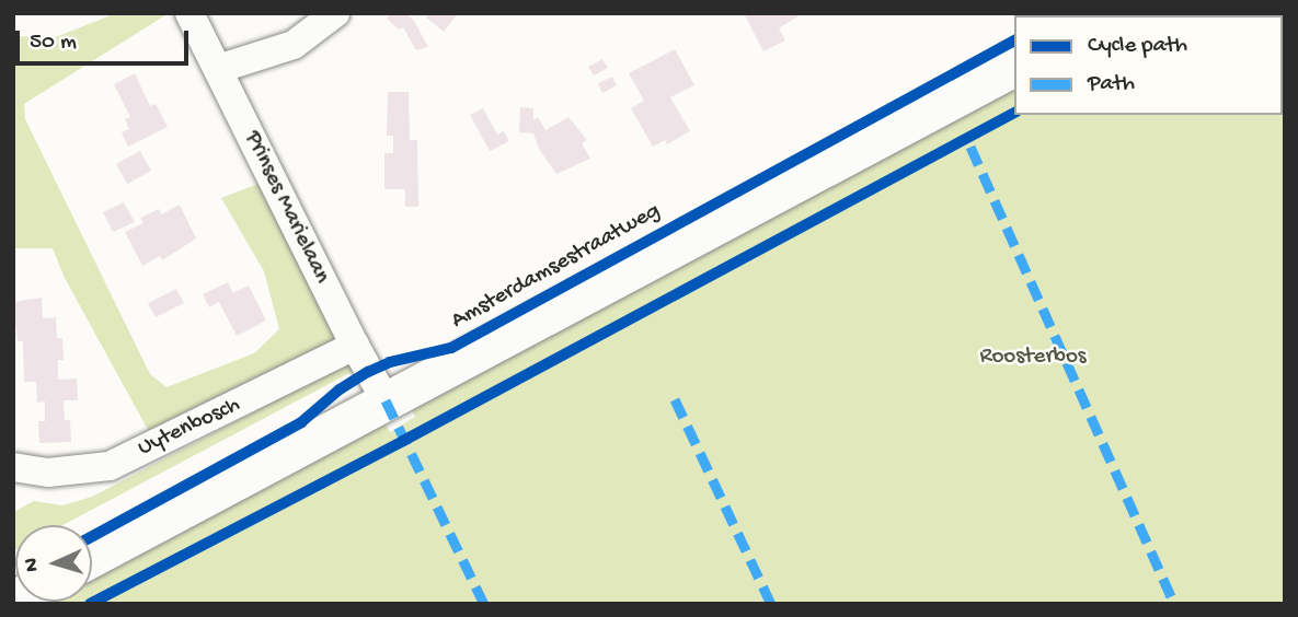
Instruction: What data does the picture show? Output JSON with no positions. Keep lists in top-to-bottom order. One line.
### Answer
{"streets":{"main road":["Amsterdamsestraatweg"],"street":["Prinses Marielaan","Uytenbosch"]},"crossings":[["Prinses Marielaan","Amsterdamsestraatweg"],["Prinses Marielaan","Uytenbosch"]],"parks":["Roosterbos"],"legend":["Cycle path","Path"],"scale_bar":"50 m","north":"left"}
